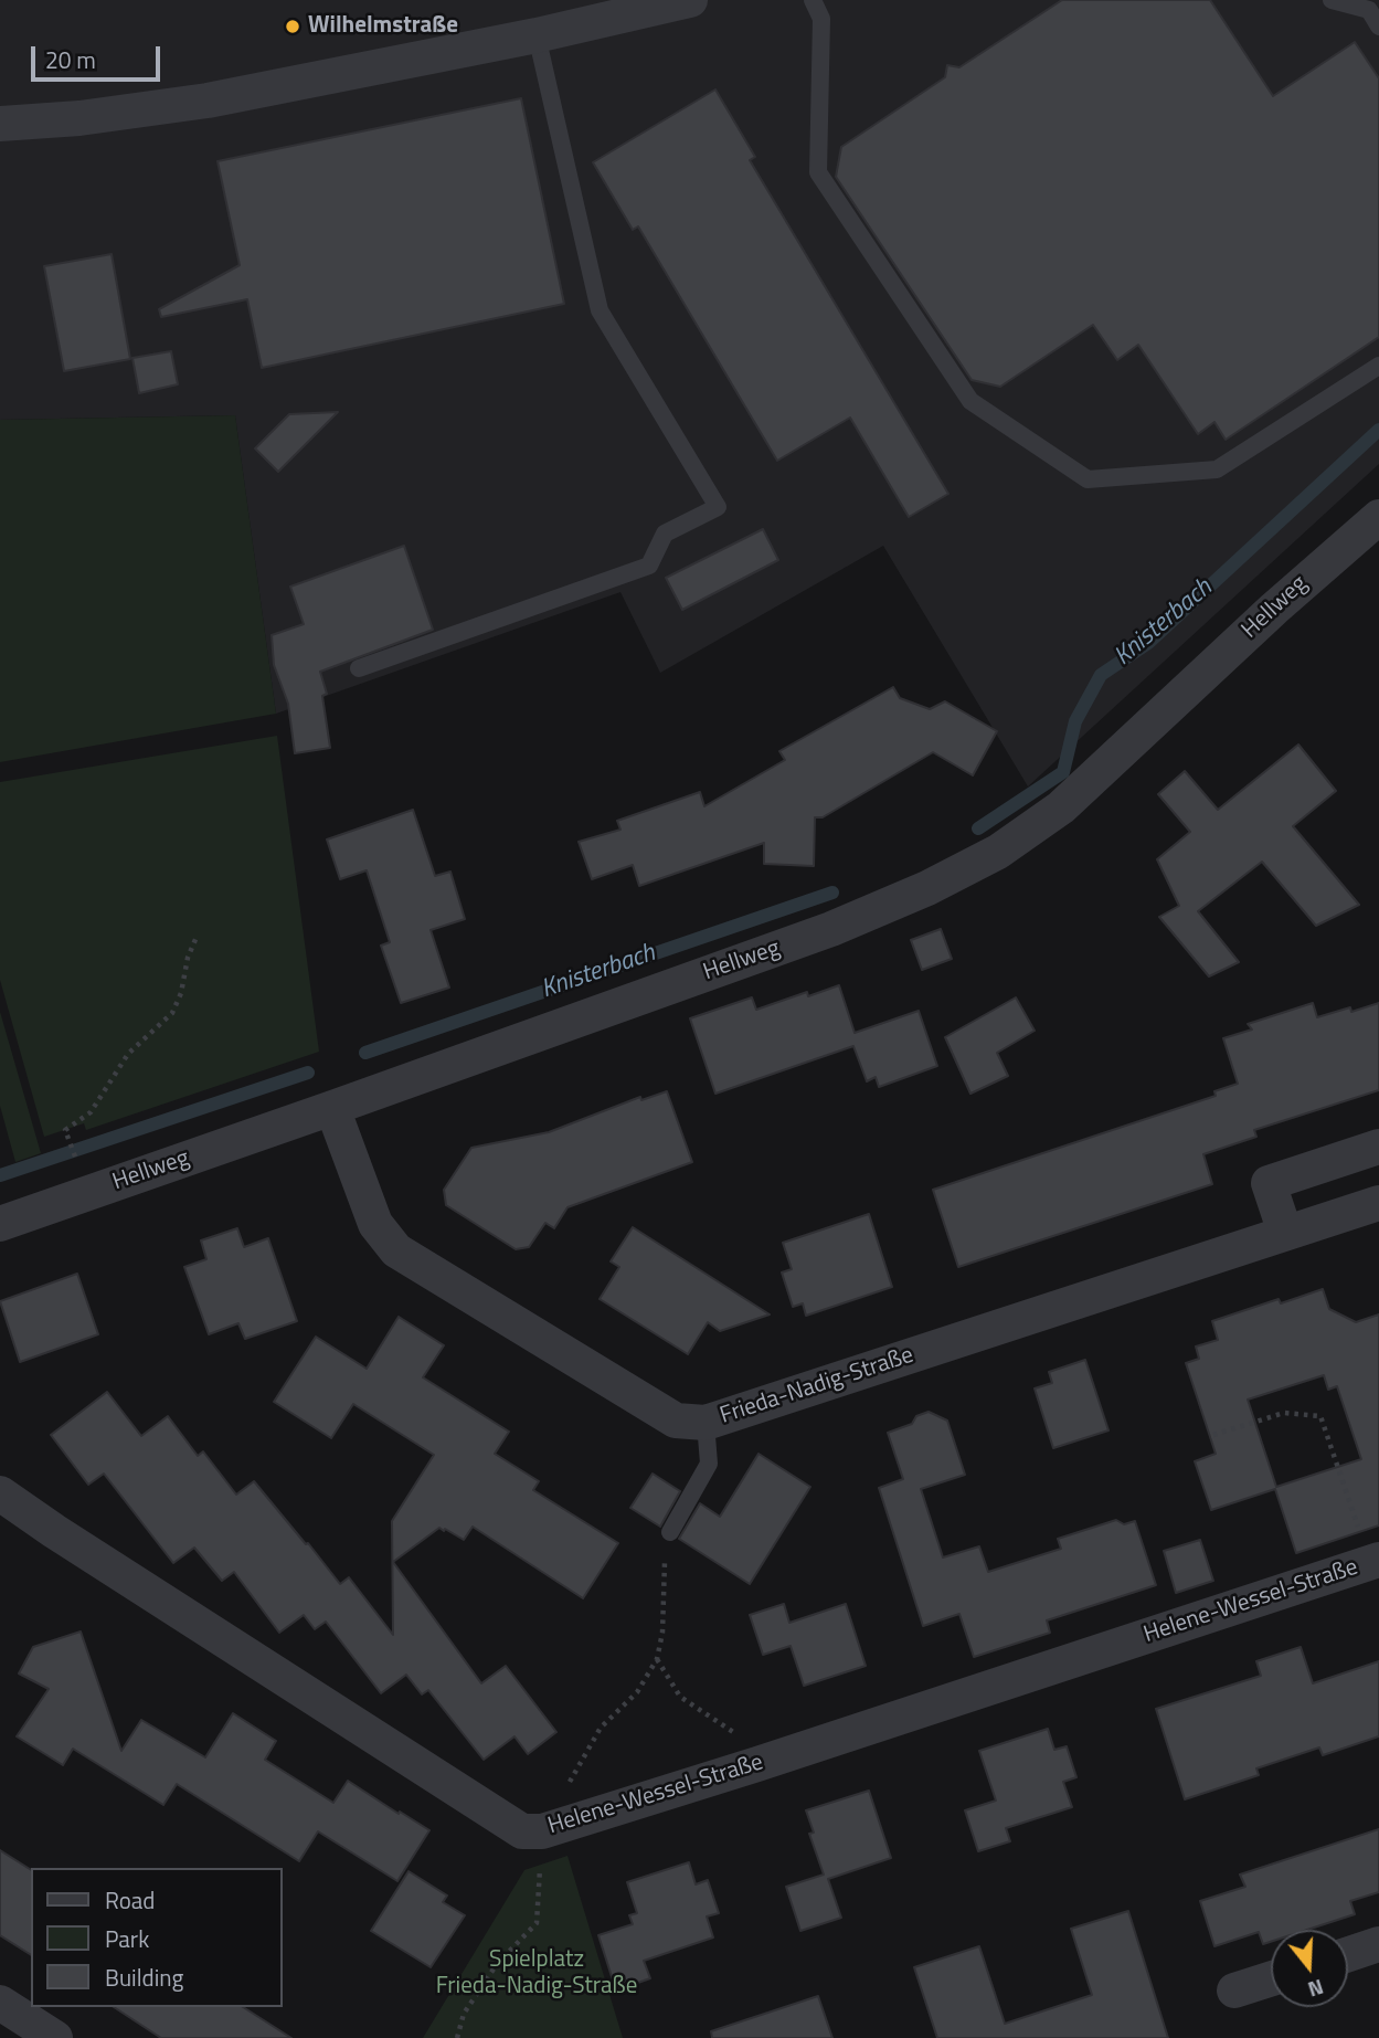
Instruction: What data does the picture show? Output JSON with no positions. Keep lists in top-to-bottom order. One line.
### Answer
{"streets":{"street":["Hellweg","Frieda-Nadig-Straße","Helene-Wessel-Straße"]},"crossings":[["Hellweg","Frieda-Nadig-Straße"]],"water":["Knisterbach"],"parks":["Spielplatz Frieda-Nadig-Straße"],"places":["Wilhelmstraße"],"legend":["Road","Park","Building"],"scale_bar":"20 m","north":"bottom"}
